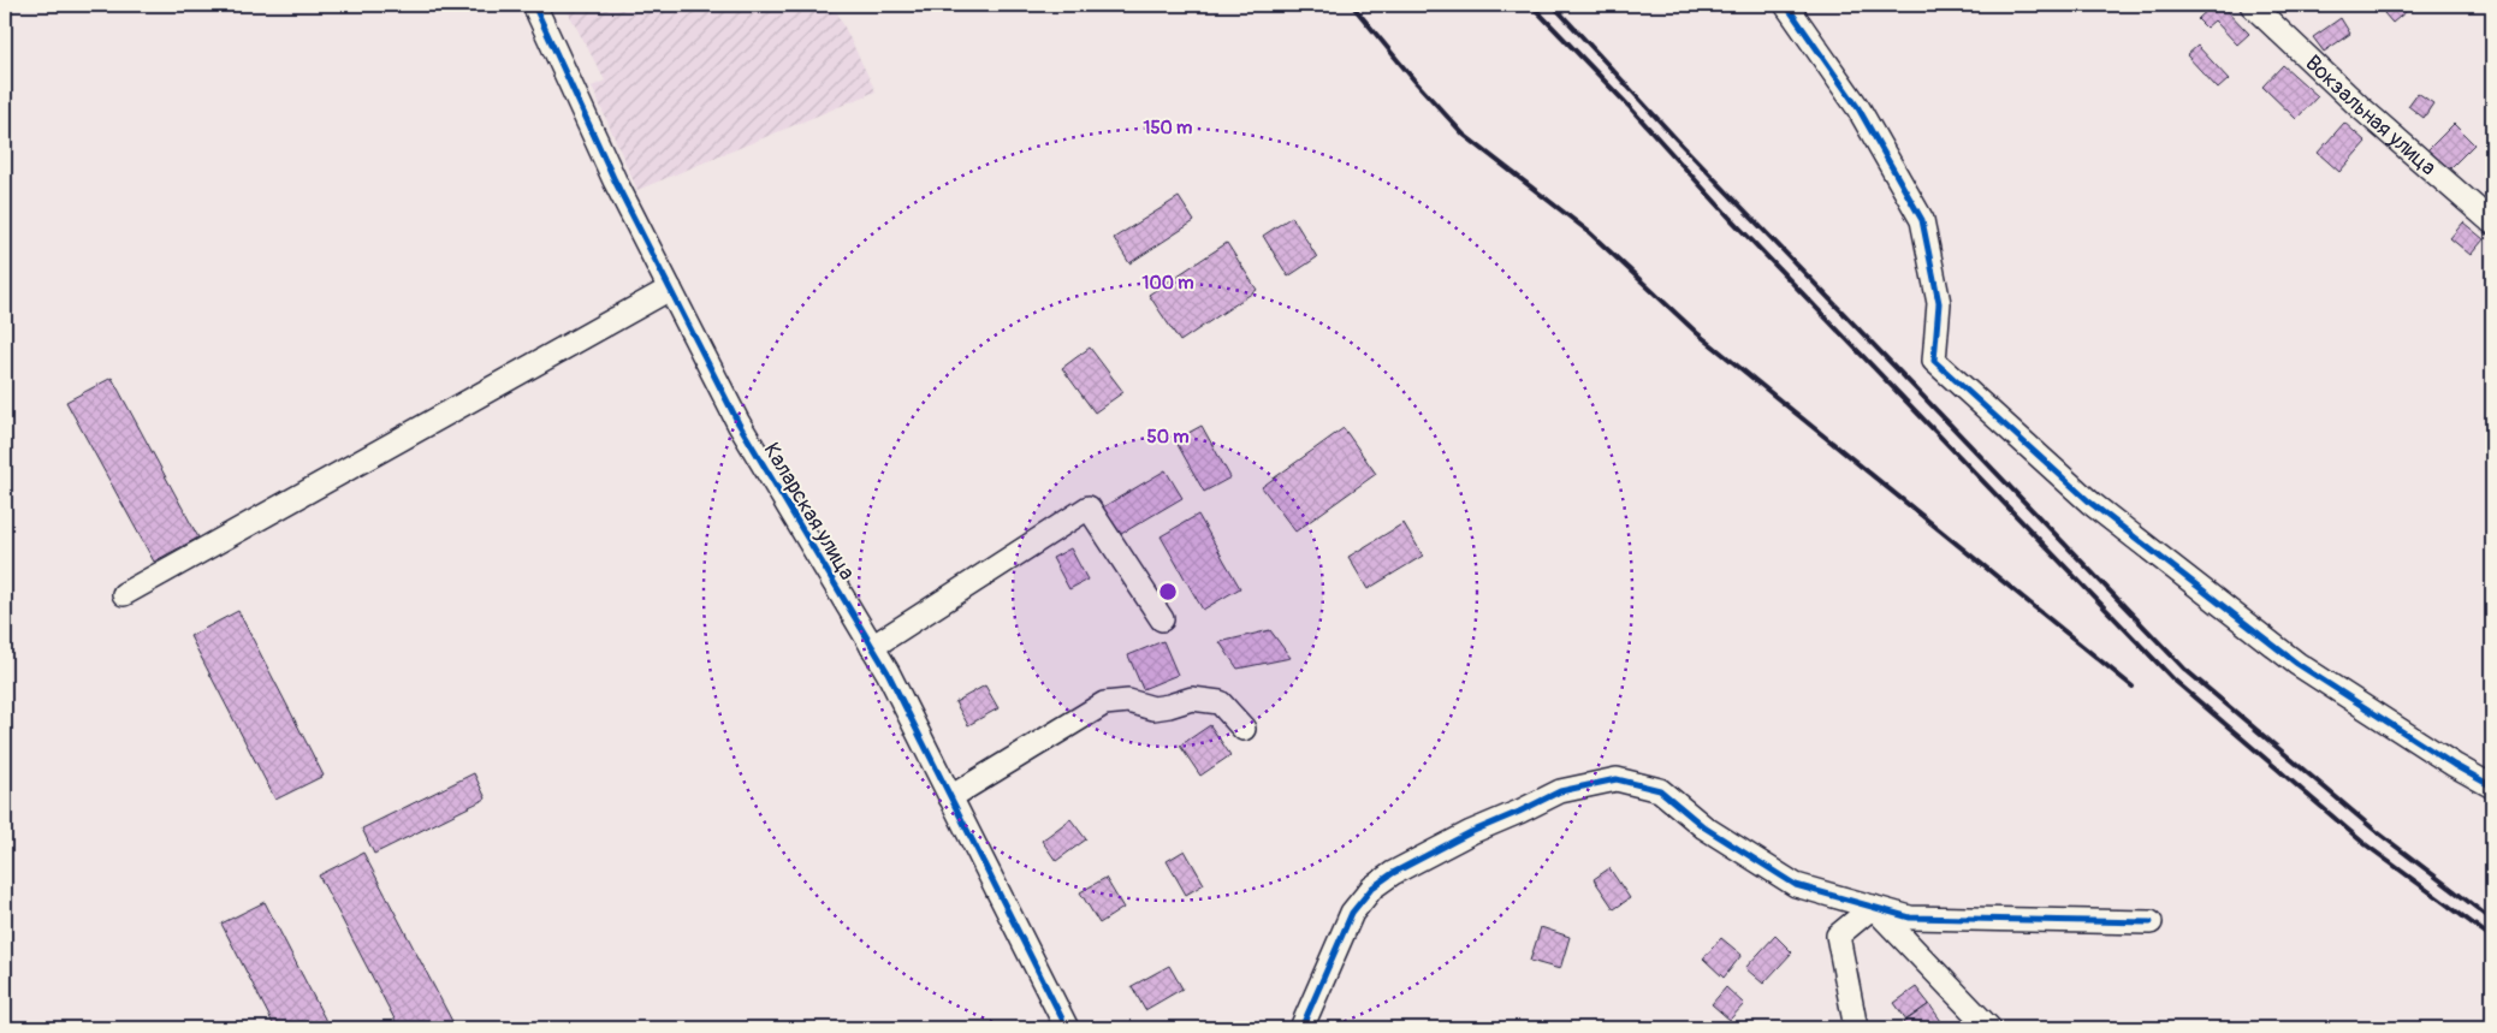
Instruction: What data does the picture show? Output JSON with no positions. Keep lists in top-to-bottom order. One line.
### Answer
{"streets":{"street":["Вокзальная улица","Каларская улица"]},"rings":["150 m","100 m","50 m"]}
